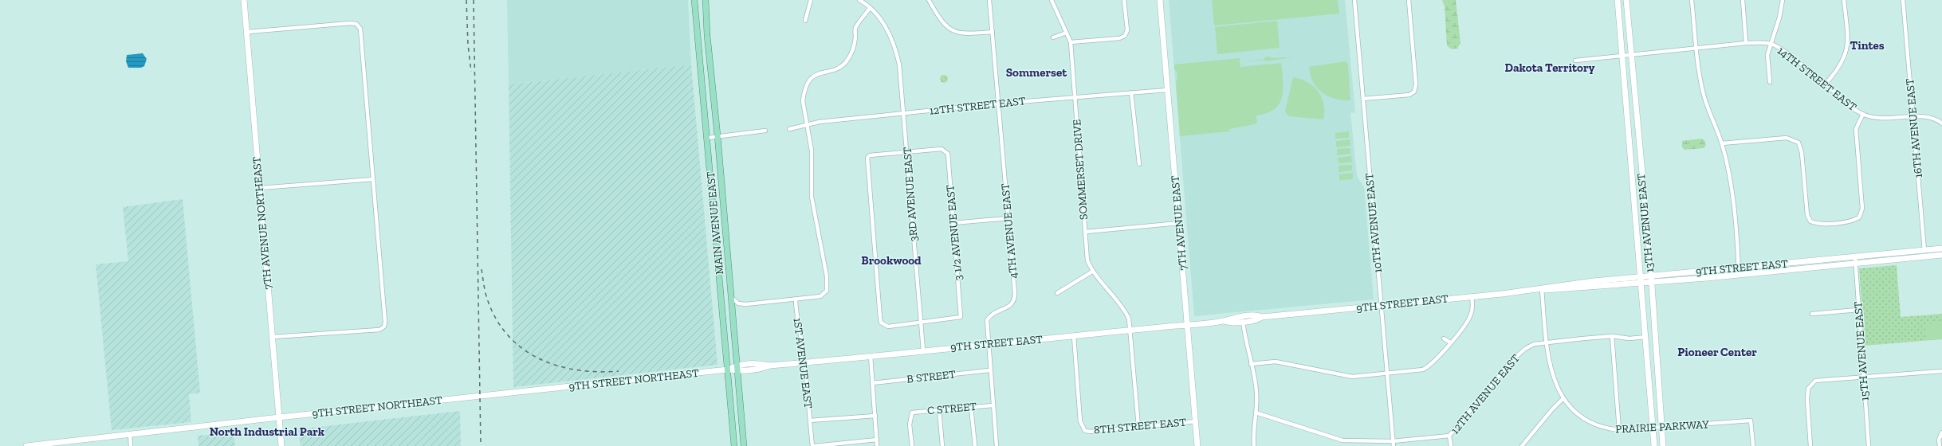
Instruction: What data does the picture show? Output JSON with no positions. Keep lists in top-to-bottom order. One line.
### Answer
{"streets":{"main road":["7TH AVENUE NORTHEAST","MAIN AVENUE EAST","7TH AVENUE EAST","13TH AVENUE EAST","9TH STREET EAST","9TH STREET NORTHEAST"],"street":["14TH STREET EAST","12TH STREET EAST","16TH AVENUE EAST","SOMMERSET DRIVE","3RD AVENUE EAST","10TH AVENUE EAST","4TH AVENUE EAST","3 1/2 AVENUE EAST","15TH AVENUE EAST","1ST AVENUE EAST","B STREET","12TH AVENUE EAST","C STREET","8TH STREET EAST","PRAIRIE PARKWAY"]},"crossings":[["14TH STREET EAST","16TH AVENUE EAST"],["14TH STREET EAST","13TH AVENUE EAST"],["12TH STREET EAST","SOMMERSET DRIVE"],["12TH STREET EAST","3RD AVENUE EAST"],["12TH STREET EAST","7TH AVENUE EAST"],["12TH STREET EAST","4TH AVENUE EAST"],["16TH AVENUE EAST","9TH STREET EAST"],["SOMMERSET DRIVE","9TH STREET EAST"],["SOMMERSET DRIVE","8TH STREET EAST"],["3RD AVENUE EAST","3 1/2 AVENUE EAST"],["3RD AVENUE EAST","9TH STREET EAST"],["7TH AVENUE NORTHEAST","9TH STREET NORTHEAST"],["MAIN AVENUE EAST","9TH STREET EAST"],["MAIN AVENUE EAST","9TH STREET NORTHEAST"],["7TH AVENUE EAST","9TH STREET EAST"],["7TH AVENUE EAST","8TH STREET EAST"],["10TH AVENUE EAST","9TH STREET EAST"],["13TH AVENUE EAST","9TH STREET EAST"],["13TH AVENUE EAST","12TH AVENUE EAST"],["13TH AVENUE EAST","PRAIRIE PARKWAY"],["4TH AVENUE EAST","9TH STREET EAST"],["4TH AVENUE EAST","B STREET"],["4TH AVENUE EAST","C STREET"],["9TH STREET EAST","15TH AVENUE EAST"],["9TH STREET EAST","1ST AVENUE EAST"],["9TH STREET EAST","9TH STREET NORTHEAST"],["9TH STREET EAST","8TH STREET EAST"],["9TH STREET EAST","PRAIRIE PARKWAY"],["12TH AVENUE EAST","PRAIRIE PARKWAY"]],"districts":["Tintes","Dakota Territory","Sommerset","Brookwood","Pioneer Center","North Industrial Park"]}
